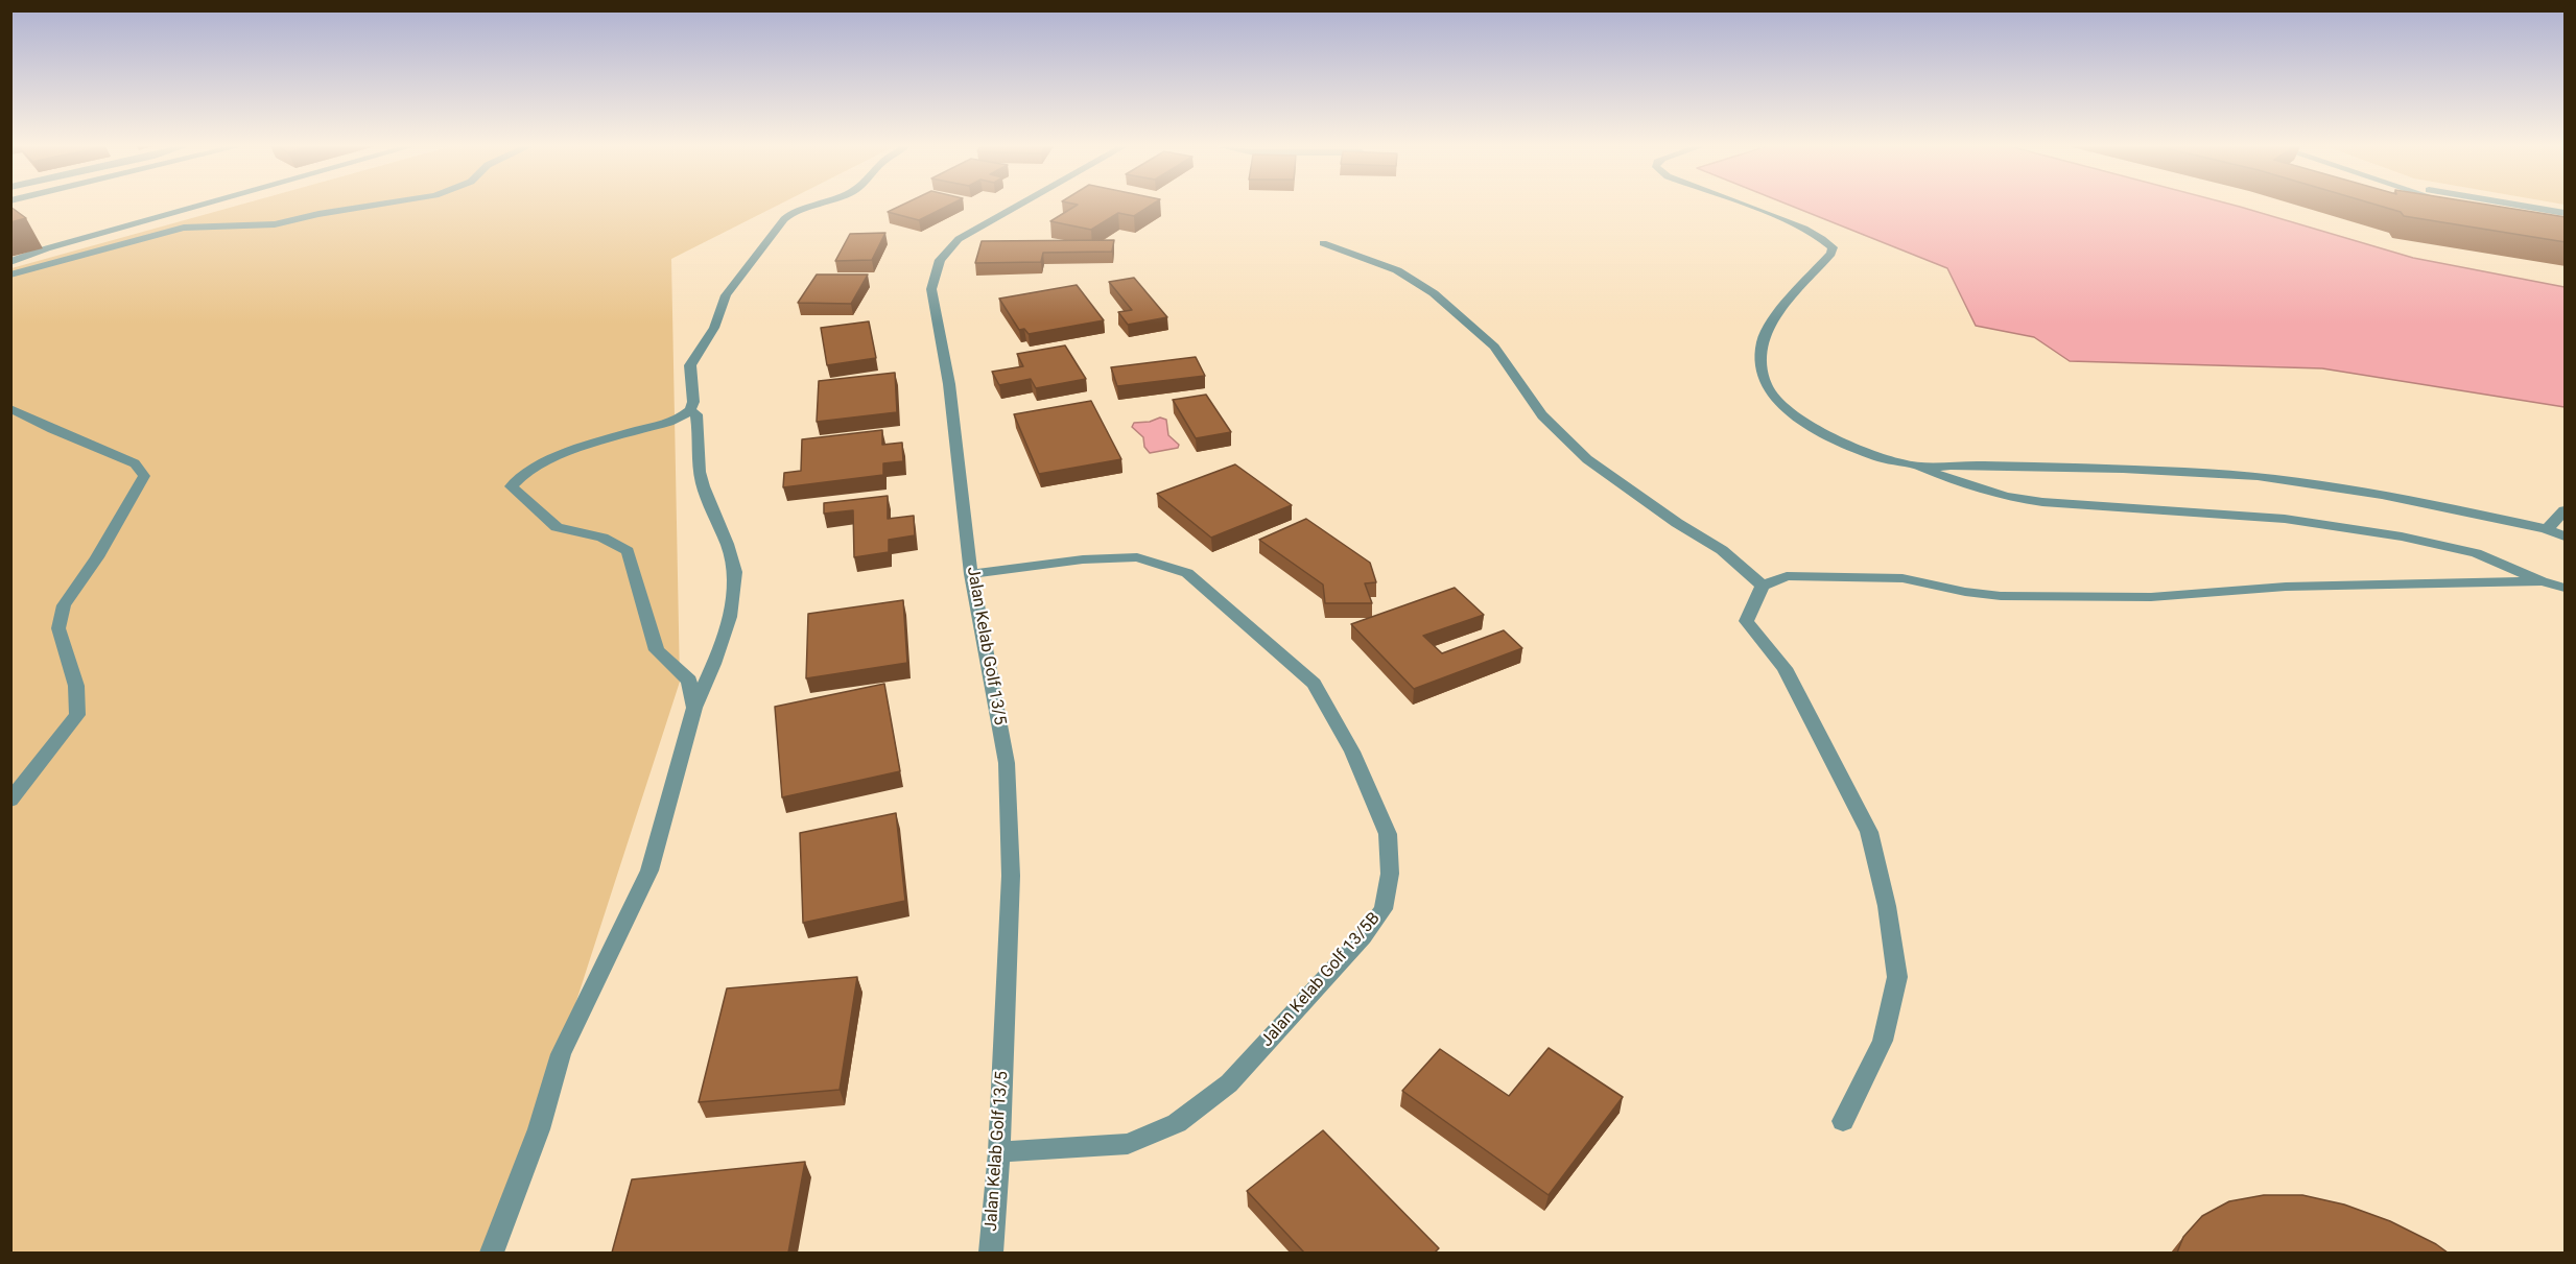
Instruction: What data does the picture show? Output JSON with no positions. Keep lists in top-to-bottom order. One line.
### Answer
{"streets":{"street":["Jalan Kelab Golf 13/5","Jalan Kelab Golf 13/5B"]},"crossings":[["Jalan Kelab Golf 13/5","Jalan Kelab Golf 13/5B"]]}
